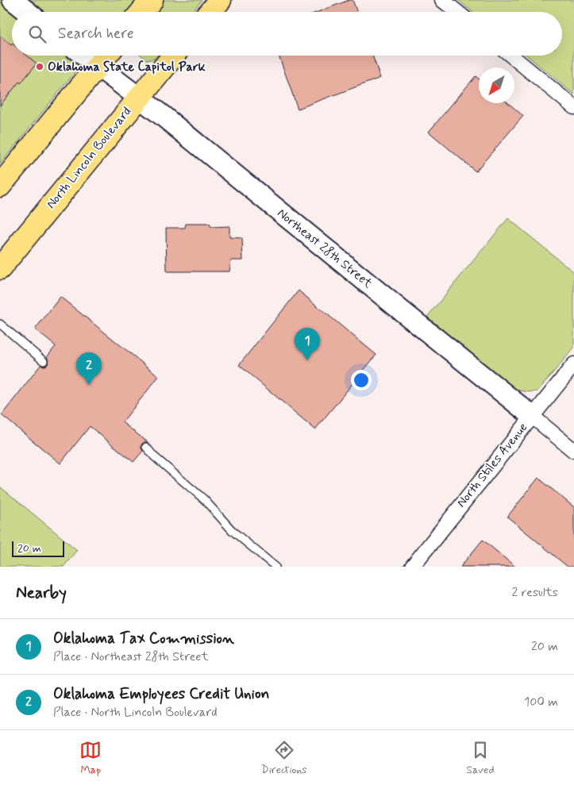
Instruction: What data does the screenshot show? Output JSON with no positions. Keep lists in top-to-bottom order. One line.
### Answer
{"streets":{"main road":["North Lincoln Boulevard"],"street":["Northeast 28th Street","North Stiles Avenue"]},"crossings":[["North Lincoln Boulevard","Northeast 28th Street"],["Northeast 28th Street","North Stiles Avenue"]],"places":["Oklahoma State Capitol Park"],"scale_bar":"20 m","north":"bottom left","page":{"search":"Search here","pins":["1","2"],"scale":"20 m","heading":["Nearby","2 results"],"list":[{"mark":"1","name":"Oklahoma Tax Commission","note":"Place · Northeast 28th Street","value":"20 m"},{"mark":"2","name":"Oklahoma Employees Credit Union","note":"Place · North Lincoln Boulevard","value":"100 m"}],"nav":["Map","Directions","Saved"]}}
